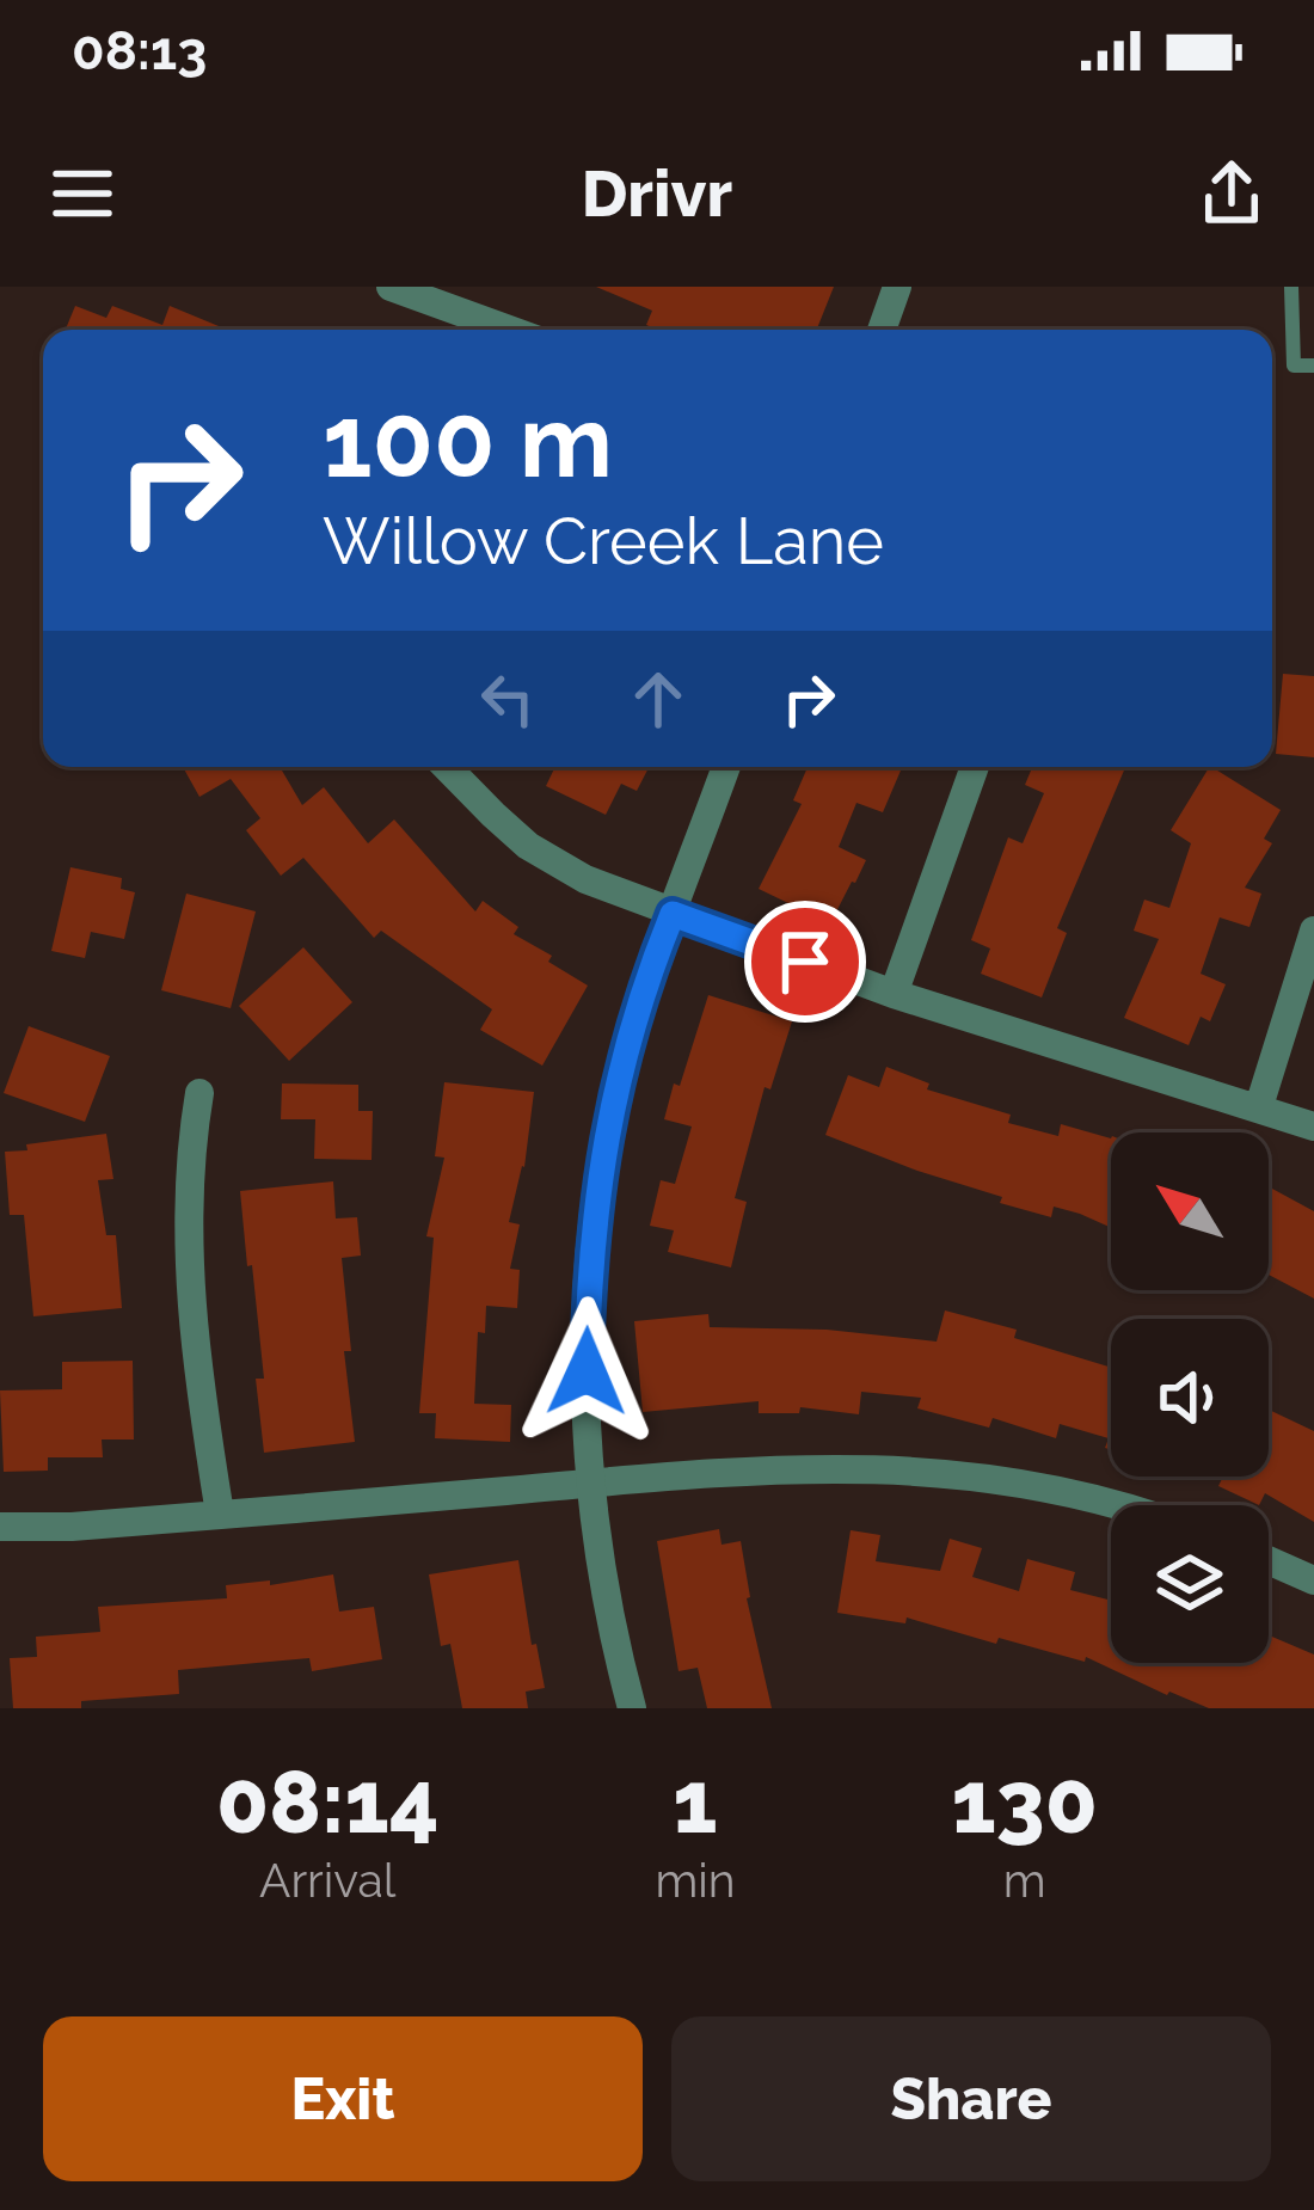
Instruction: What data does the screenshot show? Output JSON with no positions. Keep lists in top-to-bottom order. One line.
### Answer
{"north":"top left","page":{"status":"08:13","header":"Drivr","turn":["100 m","Willow Creek Lane"],"eta":["08:14","Arrival","1","min","130","m"],"buttons":["Exit","Share"]}}
